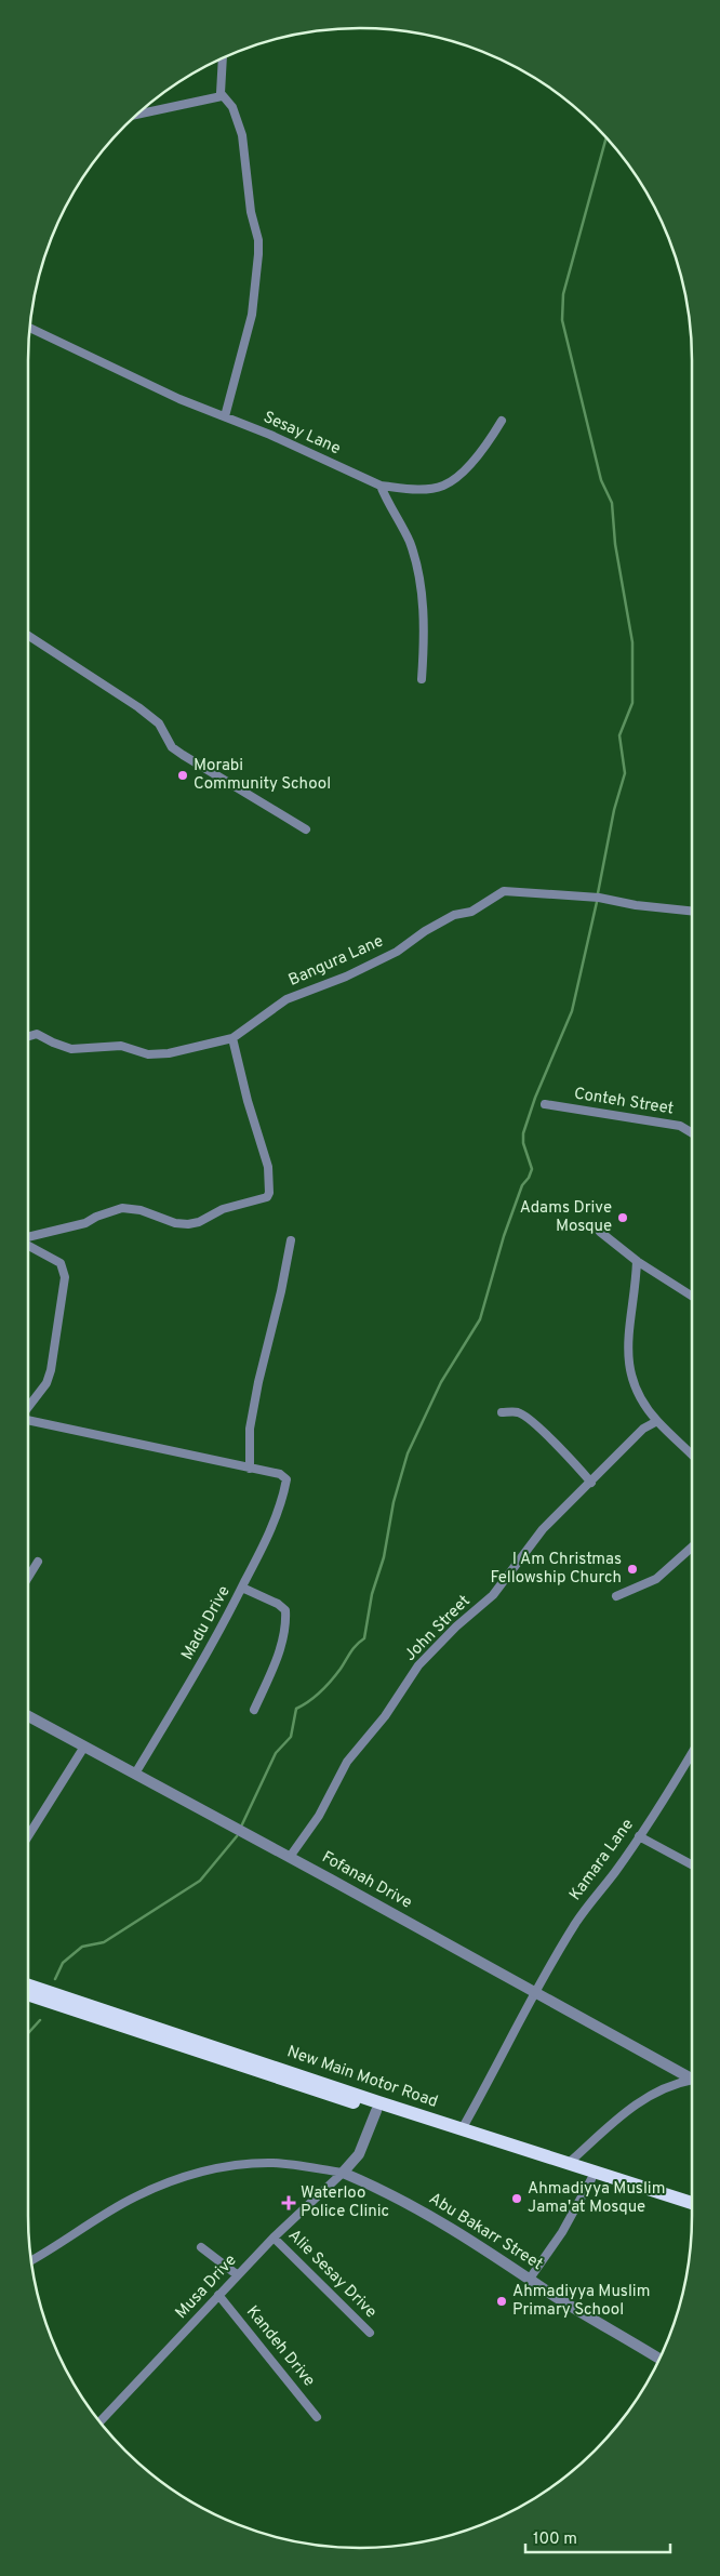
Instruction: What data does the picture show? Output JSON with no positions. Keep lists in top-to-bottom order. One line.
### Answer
{"streets":{"highway":["New Main Motor Road"],"street":["Sesay Lane","Bangura Lane","Conteh Street","Madu Drive","John Street","Kamara Lane","Fofanah Drive","Abu Bakarr Street","Alie Sesay Drive","Musa Drive","Kandeh Drive"]},"crossings":[["Madu Drive","Fofanah Drive"],["John Street","Fofanah Drive"],["Kamara Lane","Fofanah Drive"],["Kamara Lane","New Main Motor Road"],["Abu Bakarr Street","Musa Drive"],["Alie Sesay Drive","Musa Drive"],["Musa Drive","Kandeh Drive"]],"places":{"other":["Morabi Community School","Adams Drive Mosque","I Am Christmas Fellowship Church","Ahmadiyya Muslim Jama'at Mosque","Ahmadiyya Muslim Primary School"],"health":["Waterloo Police Clinic"]},"scale_bar":"100 m"}
